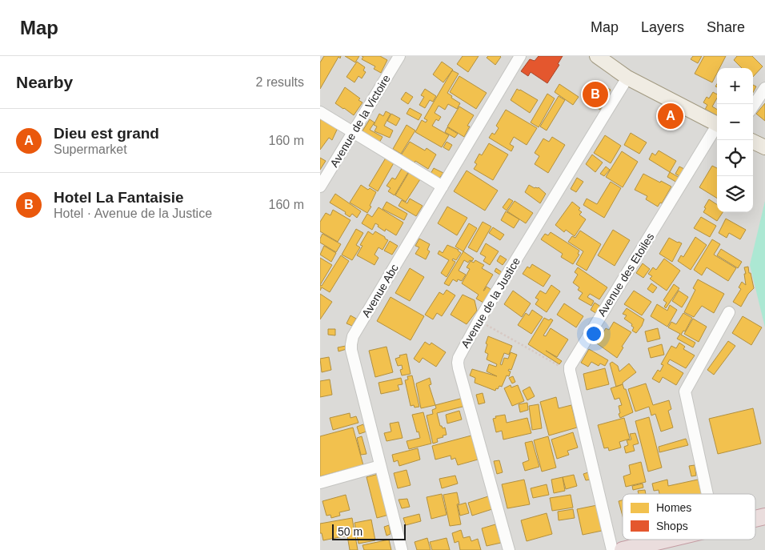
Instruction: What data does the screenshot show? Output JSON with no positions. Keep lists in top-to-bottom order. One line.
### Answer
{"streets":{"street":["Avenue de la Victoire","Avenue des Etoiles","Avenue Abc","Avenue de la Justice"]},"legend":["Homes","Shops"],"scale_bar":"50 m","page":{"header":"Map","nav":["Map","Layers","Share"],"heading":["Nearby","2 results"],"map_buttons":["+","−"],"pins":["B","A"],"list":[{"mark":"A","name":"Dieu est grand","note":"Supermarket","value":"160 m"},{"mark":"B","name":"Hotel La Fantaisie","note":"Hotel · Avenue de la Justice","value":"160 m"}],"scale":"50 m"}}
